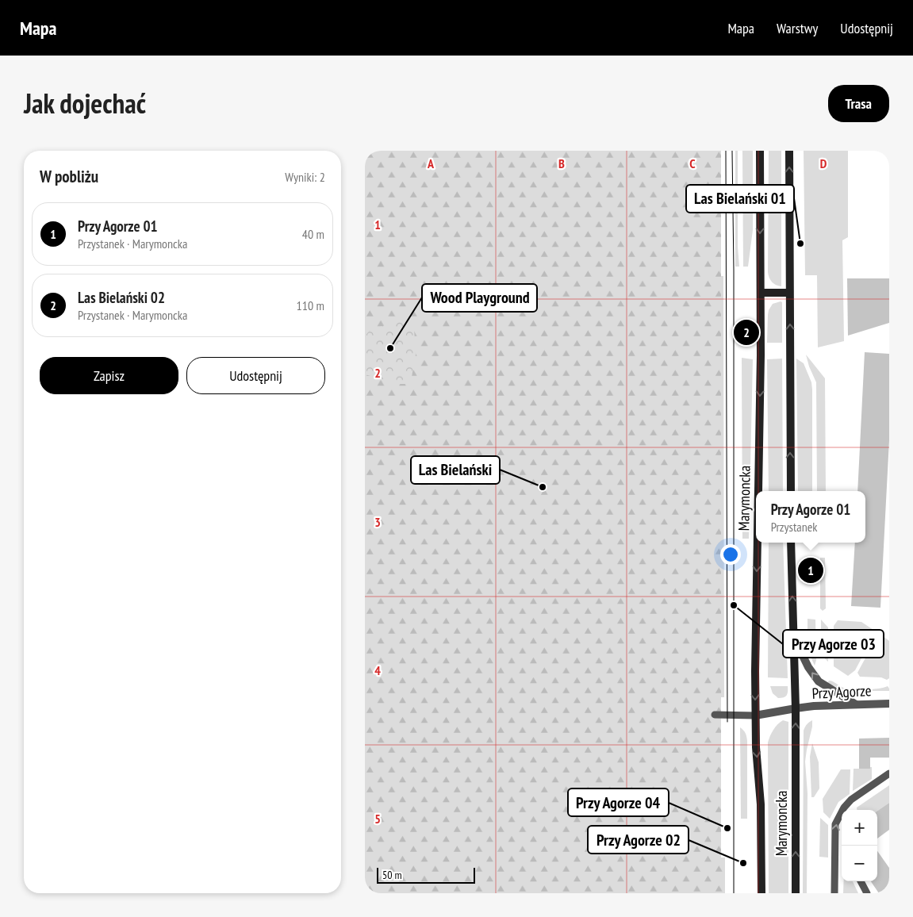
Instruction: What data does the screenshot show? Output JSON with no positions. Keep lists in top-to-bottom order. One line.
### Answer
{"streets":{"main road":["Marymoncka"],"street":["Przy Agorze"]},"crossings":[["Marymoncka","Przy Agorze"]],"places":["Las Bielański 01","Wood Playground","Las Bielański","Przy Agorze 03","Przy Agorze 04","Przy Agorze 02"],"scale_bar":"50 m","page":{"header":"Mapa","nav":["Mapa","Warstwy","Udostępnij"],"title":"Jak dojechać","buttons":["Trasa",["Zapisz","Udostępnij"]],"heading":["W pobliżu","Wyniki: 2"],"list":[{"mark":"1","name":"Przy Agorze 01","note":"Przystanek · Marymoncka","value":"40 m"},{"mark":"2","name":"Las Bielański 02","note":"Przystanek · Marymoncka","value":"110 m"}],"pins":["2","1"],"popup":["Przy Agorze 01","Przystanek"],"map_buttons":["+","−"],"scale":"50 m"},"grid":{"columns":["A","B","C","D"],"rows":["1","2","3","4","5"]}}
